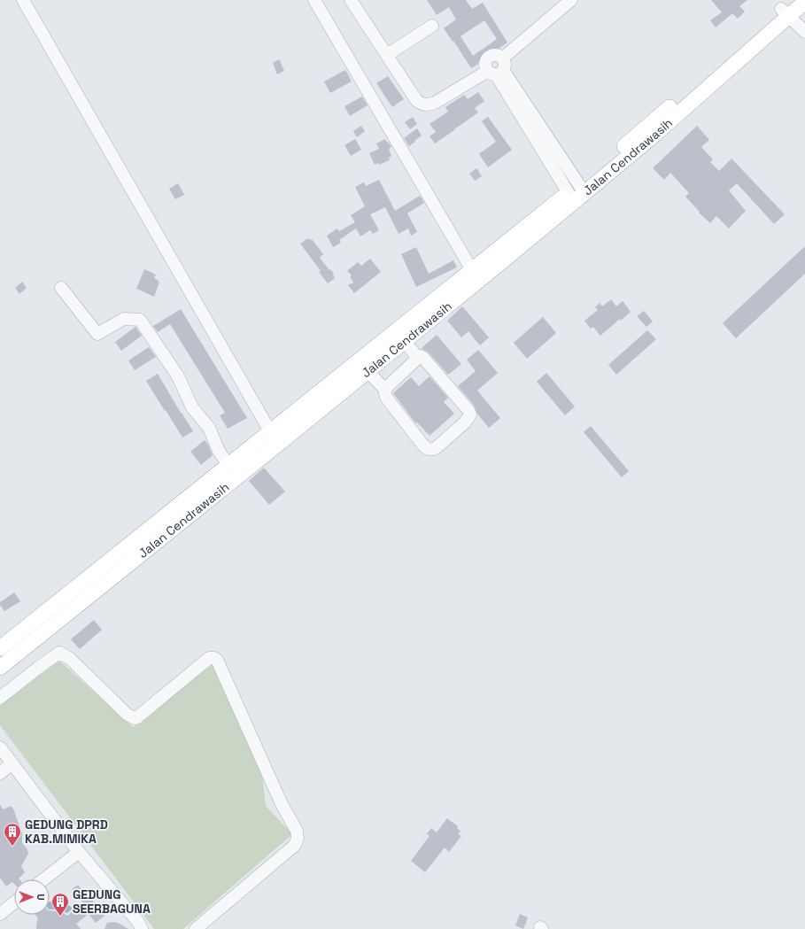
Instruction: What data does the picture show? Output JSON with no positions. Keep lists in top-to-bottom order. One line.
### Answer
{"streets":{"main road":["Jalan Cendrawasih"]},"places":{"building":["GEDUNG DPRD KAB.MIMIKA","GEDUNG SEERBAGUNA"]},"north":"right"}
